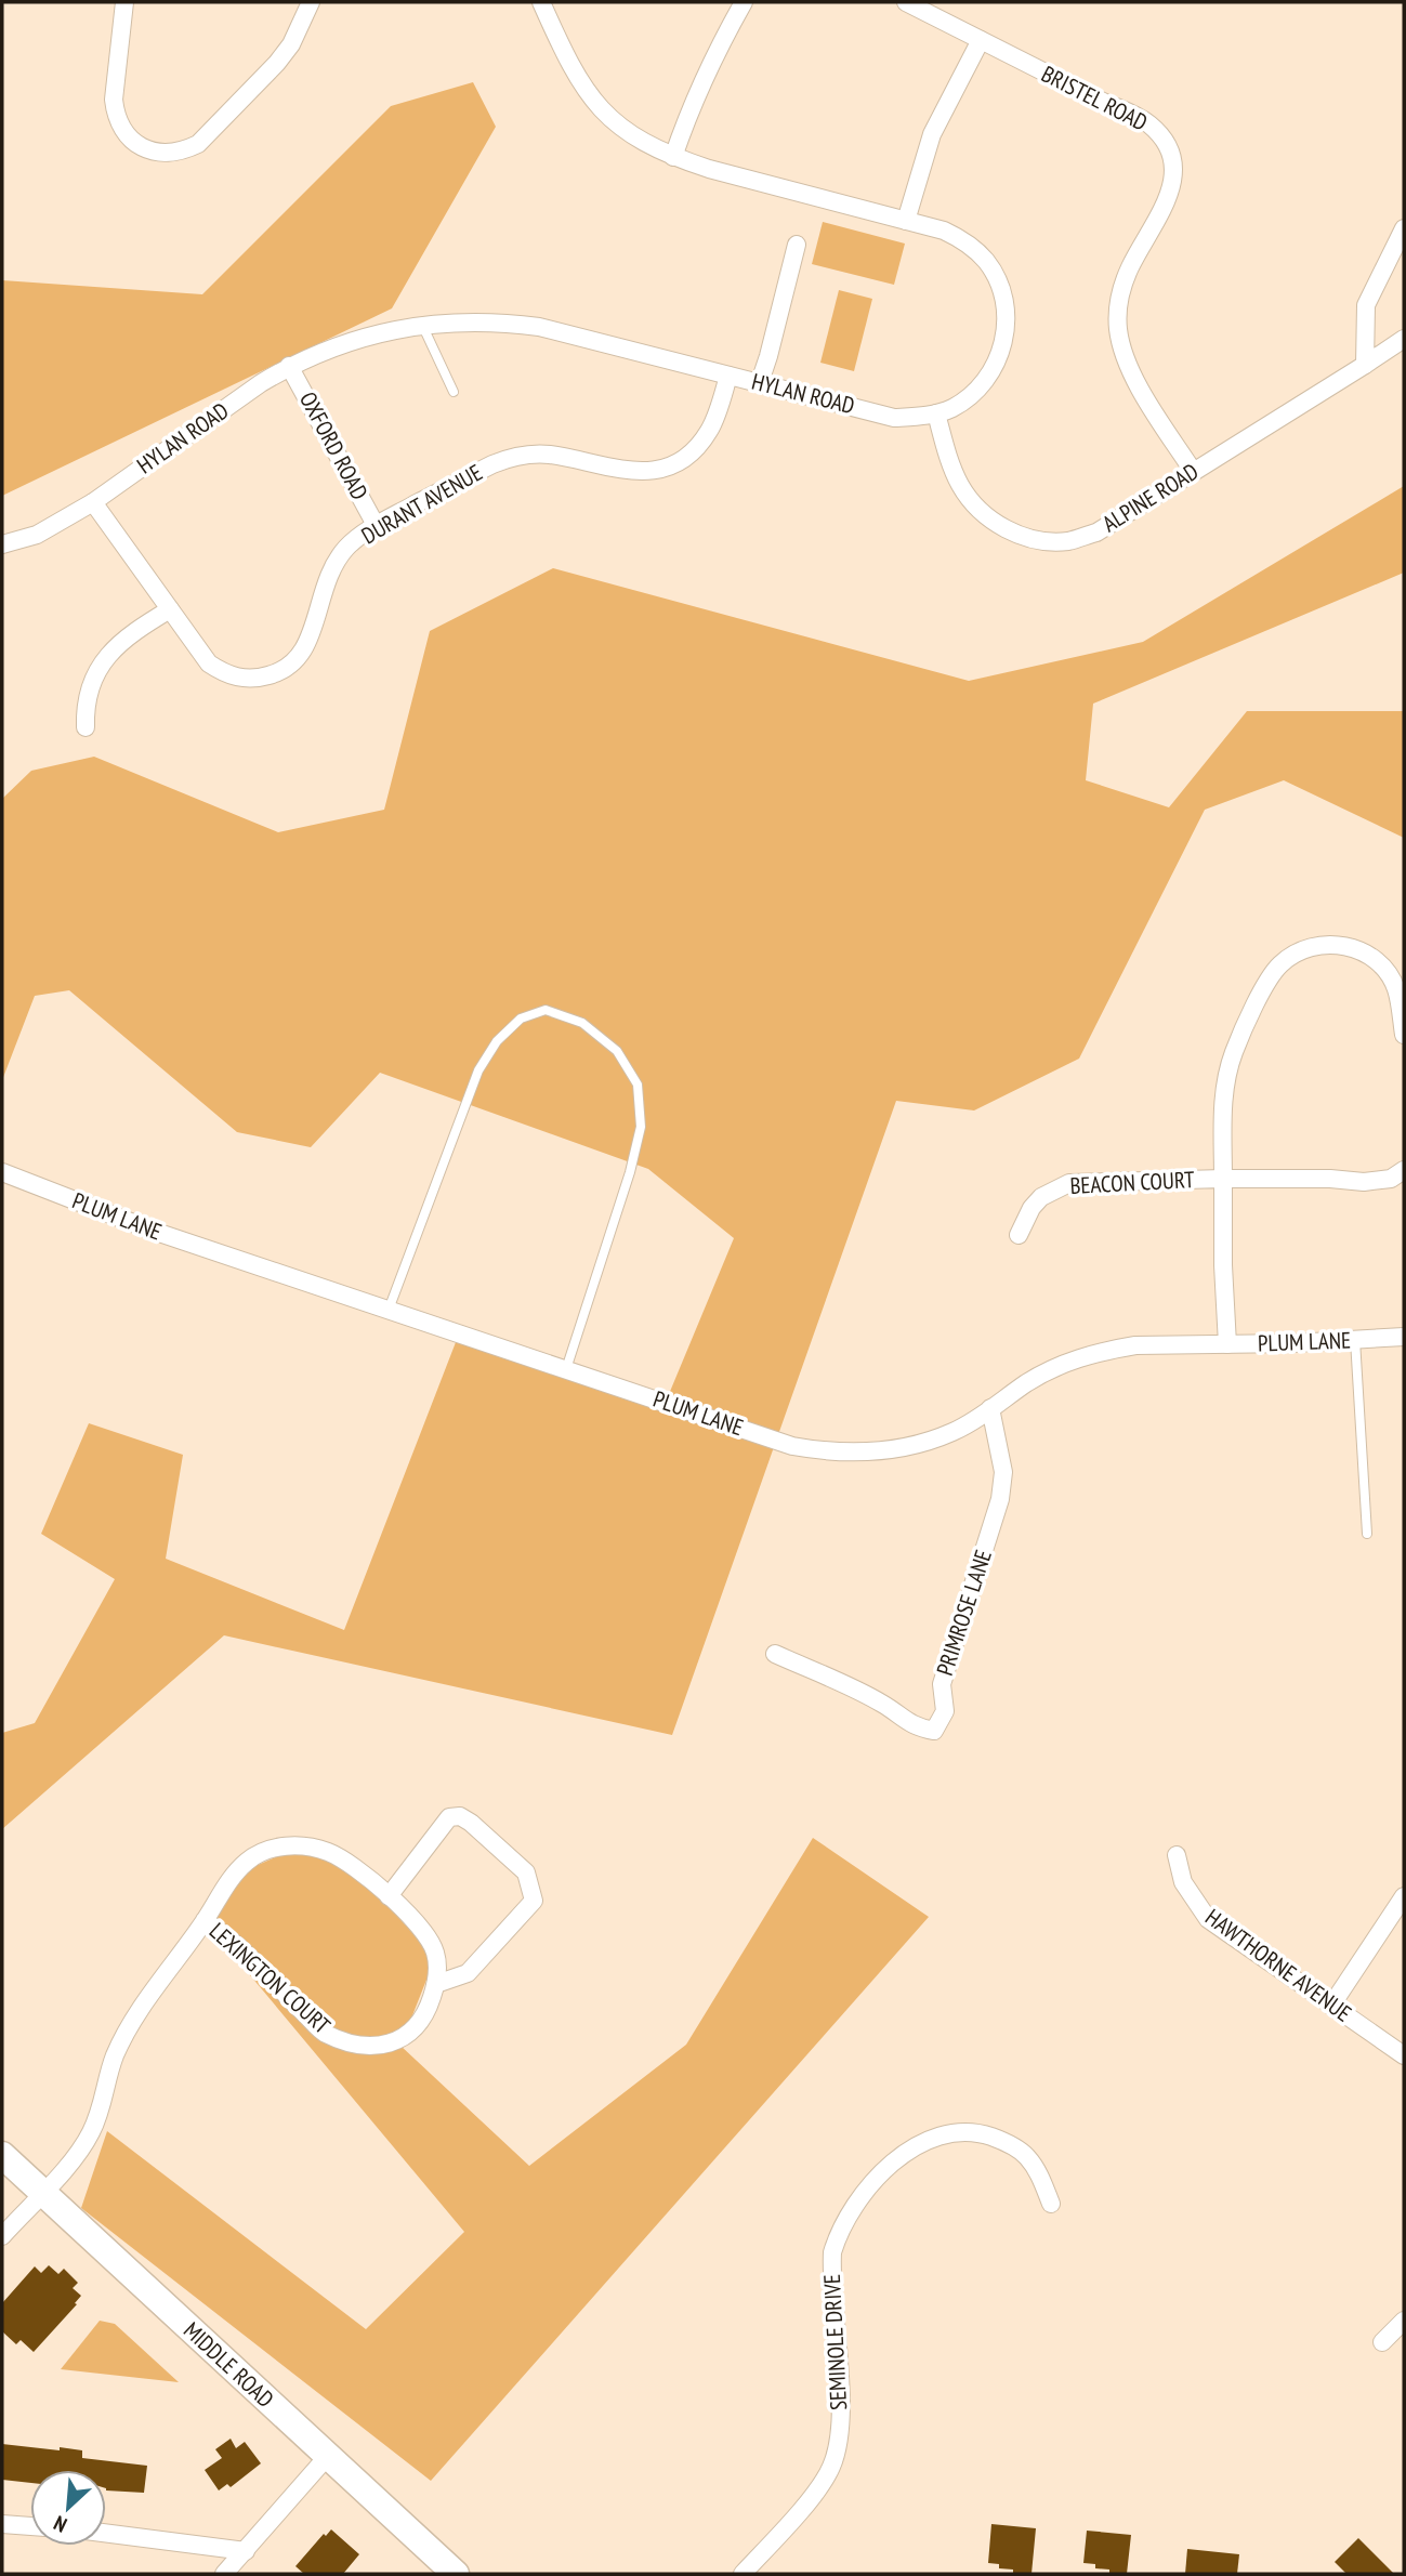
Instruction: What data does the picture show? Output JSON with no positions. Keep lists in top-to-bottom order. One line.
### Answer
{"streets":{"main road":["MIDDLE ROAD"],"street":["BRISTEL ROAD","HYLAN ROAD","OXFORD ROAD","ALPINE ROAD","DURANT AVENUE","BEACON COURT","PLUM LANE","PRIMROSE LANE","HAWTHORNE AVENUE","LEXINGTON COURT","SEMINOLE DRIVE"]},"crossings":[["BRISTEL ROAD","ALPINE ROAD"],["HYLAN ROAD","OXFORD ROAD"],["HYLAN ROAD","ALPINE ROAD"],["HYLAN ROAD","DURANT AVENUE"],["OXFORD ROAD","DURANT AVENUE"],["PLUM LANE","PRIMROSE LANE"],["LEXINGTON COURT","MIDDLE ROAD"]],"north":"bottom left"}
